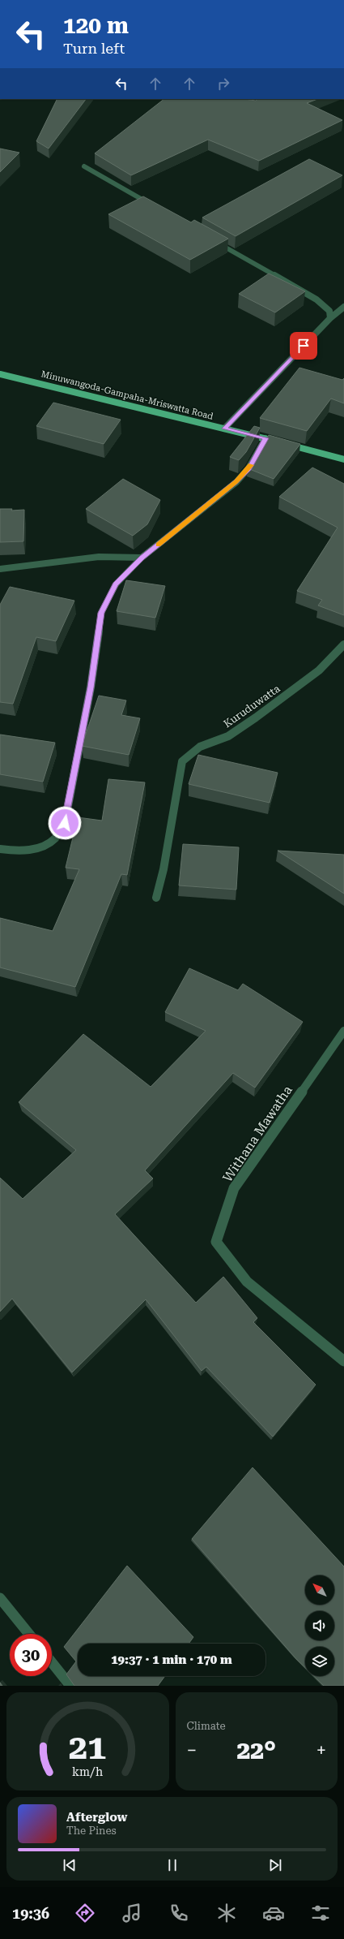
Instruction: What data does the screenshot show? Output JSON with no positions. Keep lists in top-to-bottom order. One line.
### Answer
{"streets":{"main road":["Minuwangoda-Gampaha-Mriswatta Road"],"street":["Kuruduwatta","Withana Mawatha"]},"north":"top left","page":{"turn":["120 m","Turn left"],"limit":"30","trip":"19:37 · 1 min · 170 m","tile":"Climate","heat":["−","22°","+"],"song":["Afterglow","The Pines"],"tabs":"19:36","gauge":["21","km/h"]}}
